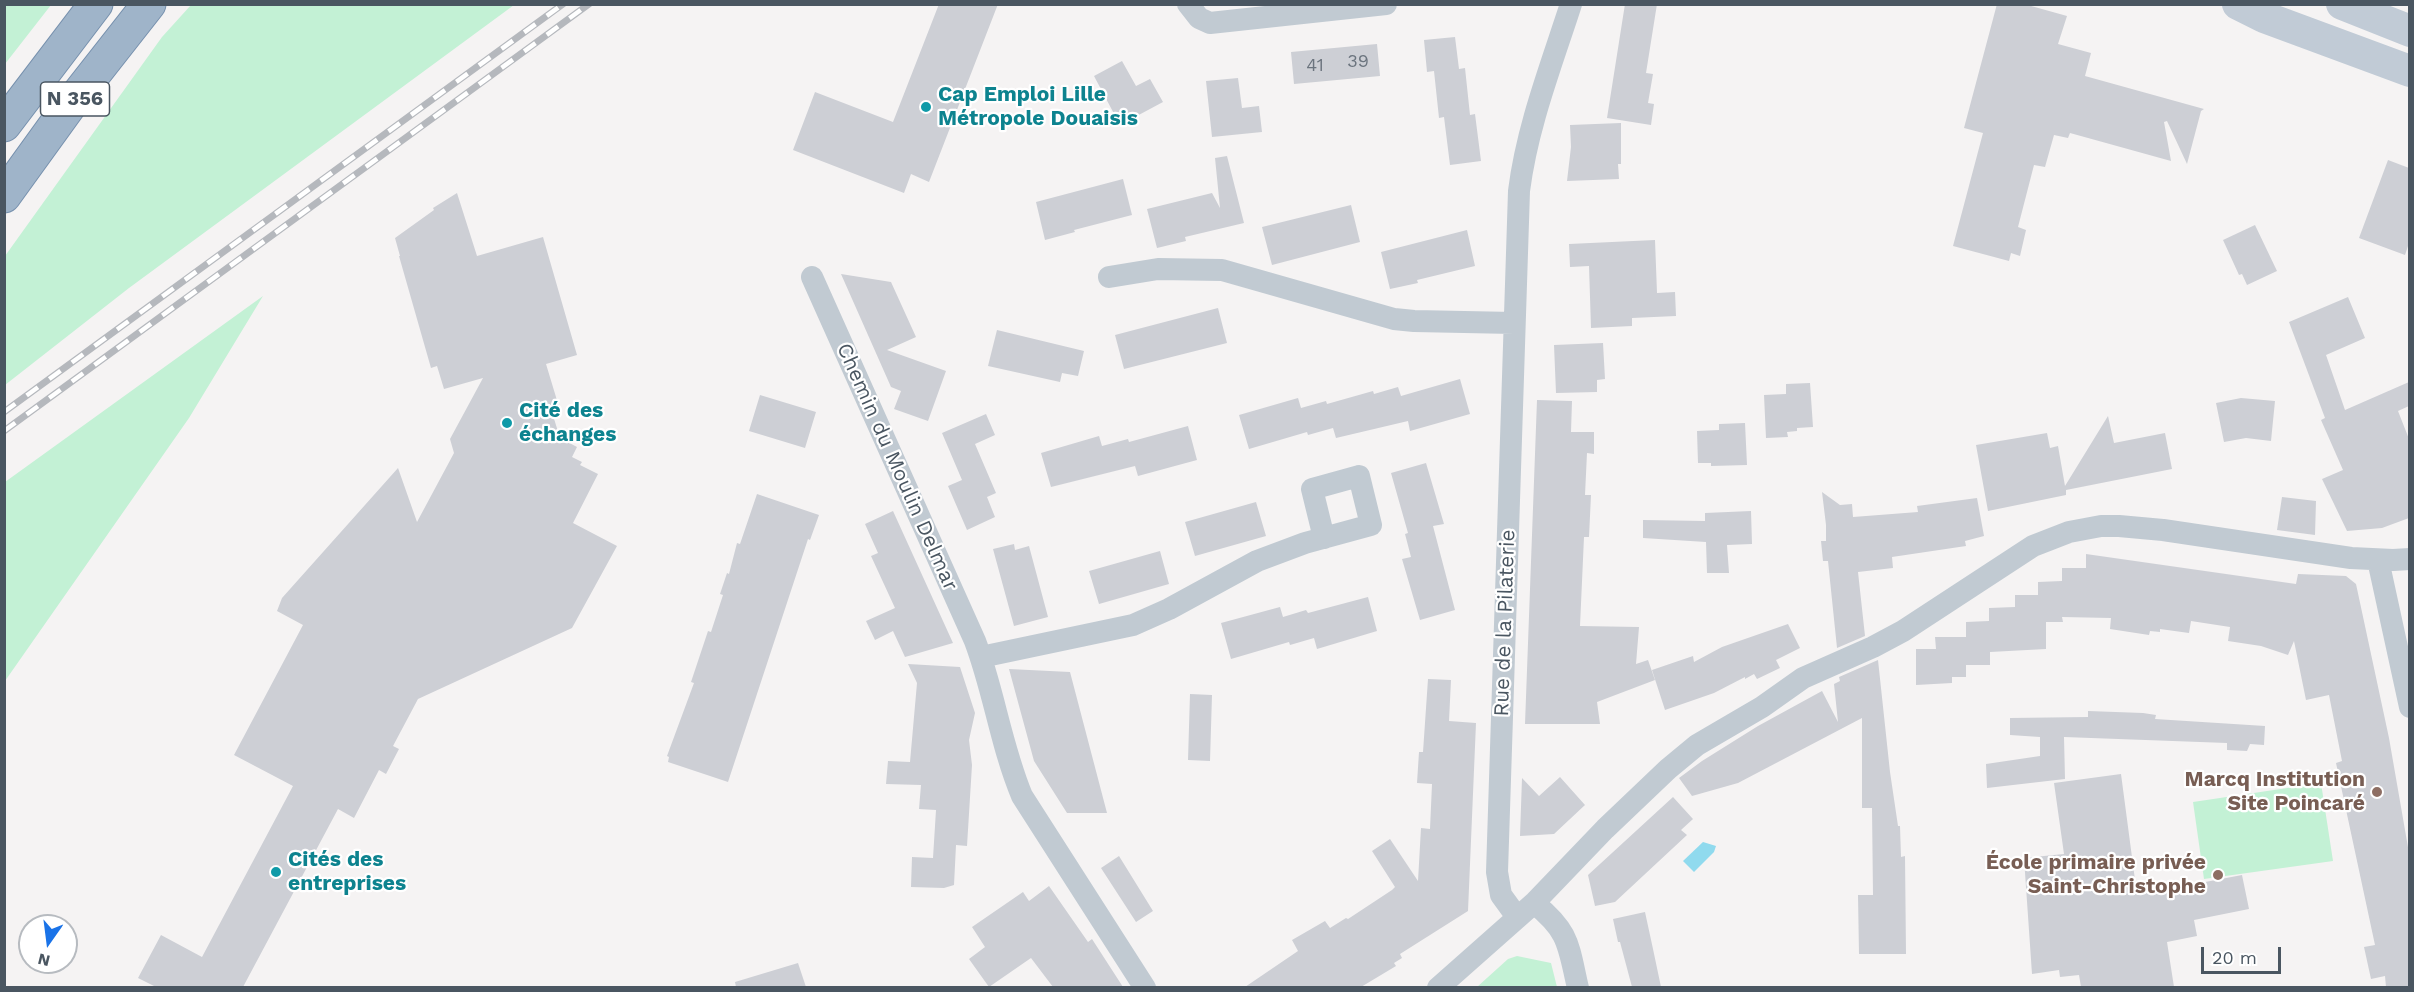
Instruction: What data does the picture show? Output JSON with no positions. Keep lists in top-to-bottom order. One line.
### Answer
{"streets":{"highway":["N 356"],"street":["Chemin du Moulin Delmar","Rue de la Pilaterie"]},"places":["Cap Emploi Lille Métropole Douaisis","Cité des échanges","Marcq Institution Site Poincaré","Cités des entreprises","École primaire privée Saint-Christophe"],"house_numbers":["39","41"],"scale_bar":"20 m","north":"bottom"}
